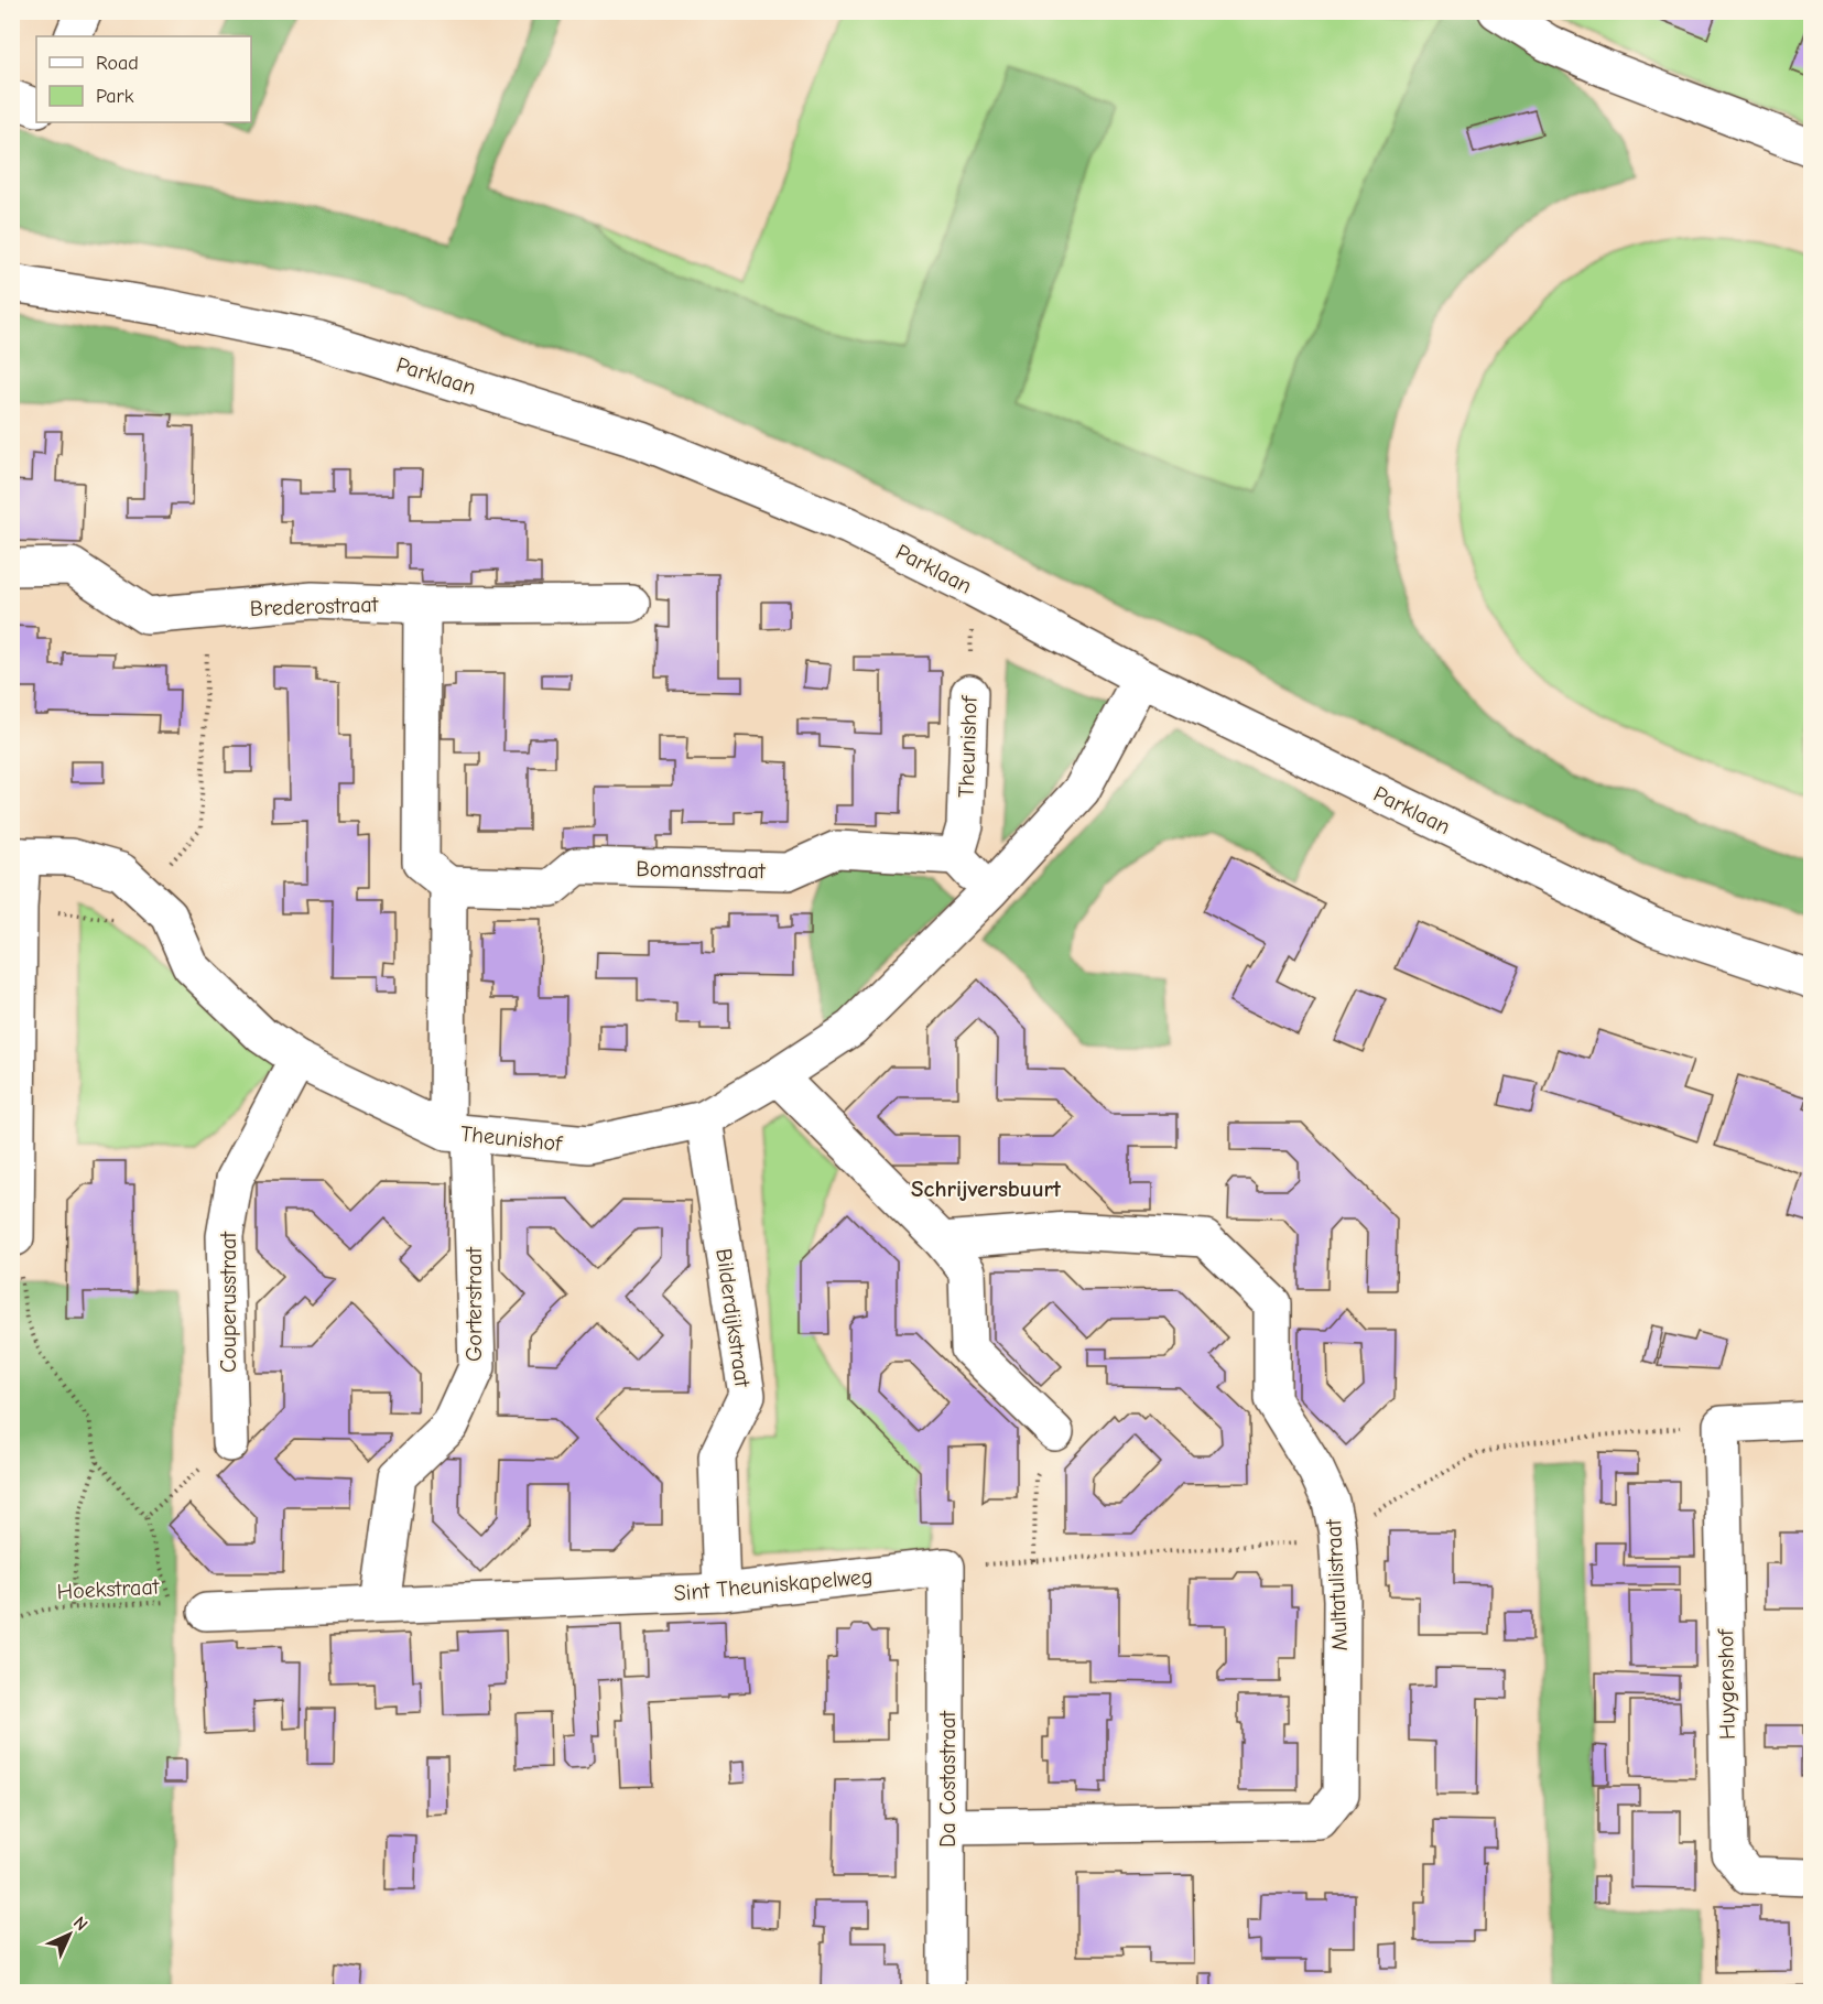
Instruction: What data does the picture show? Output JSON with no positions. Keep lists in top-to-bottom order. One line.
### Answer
{"streets":{"street":["Parklaan","Brederostraat","Theunishof","Bomansstraat","Couperusstraat","Gorterstraat","Bilderdijkstraat","Sint Theuniskapelweg","Multatulistraat","Huygenshof","Da Costastraat"],"path":["Hoekstraat"]},"crossings":[["Parklaan","Theunishof"],["Theunishof","Bomansstraat"],["Theunishof","Couperusstraat"],["Theunishof","Gorterstraat"],["Theunishof","Bilderdijkstraat"],["Gorterstraat","Sint Theuniskapelweg"],["Bilderdijkstraat","Sint Theuniskapelweg"],["Sint Theuniskapelweg","Da Costastraat"],["Multatulistraat","Da Costastraat"]],"districts":["Schrijversbuurt"],"legend":["Road","Park"],"north":"top right"}
